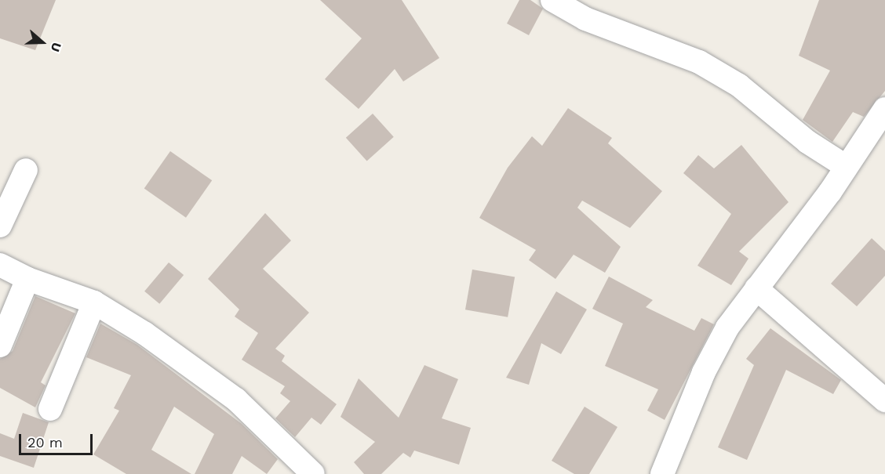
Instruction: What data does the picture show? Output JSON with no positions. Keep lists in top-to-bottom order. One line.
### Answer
{"scale_bar":"20 m","north":"right"}
